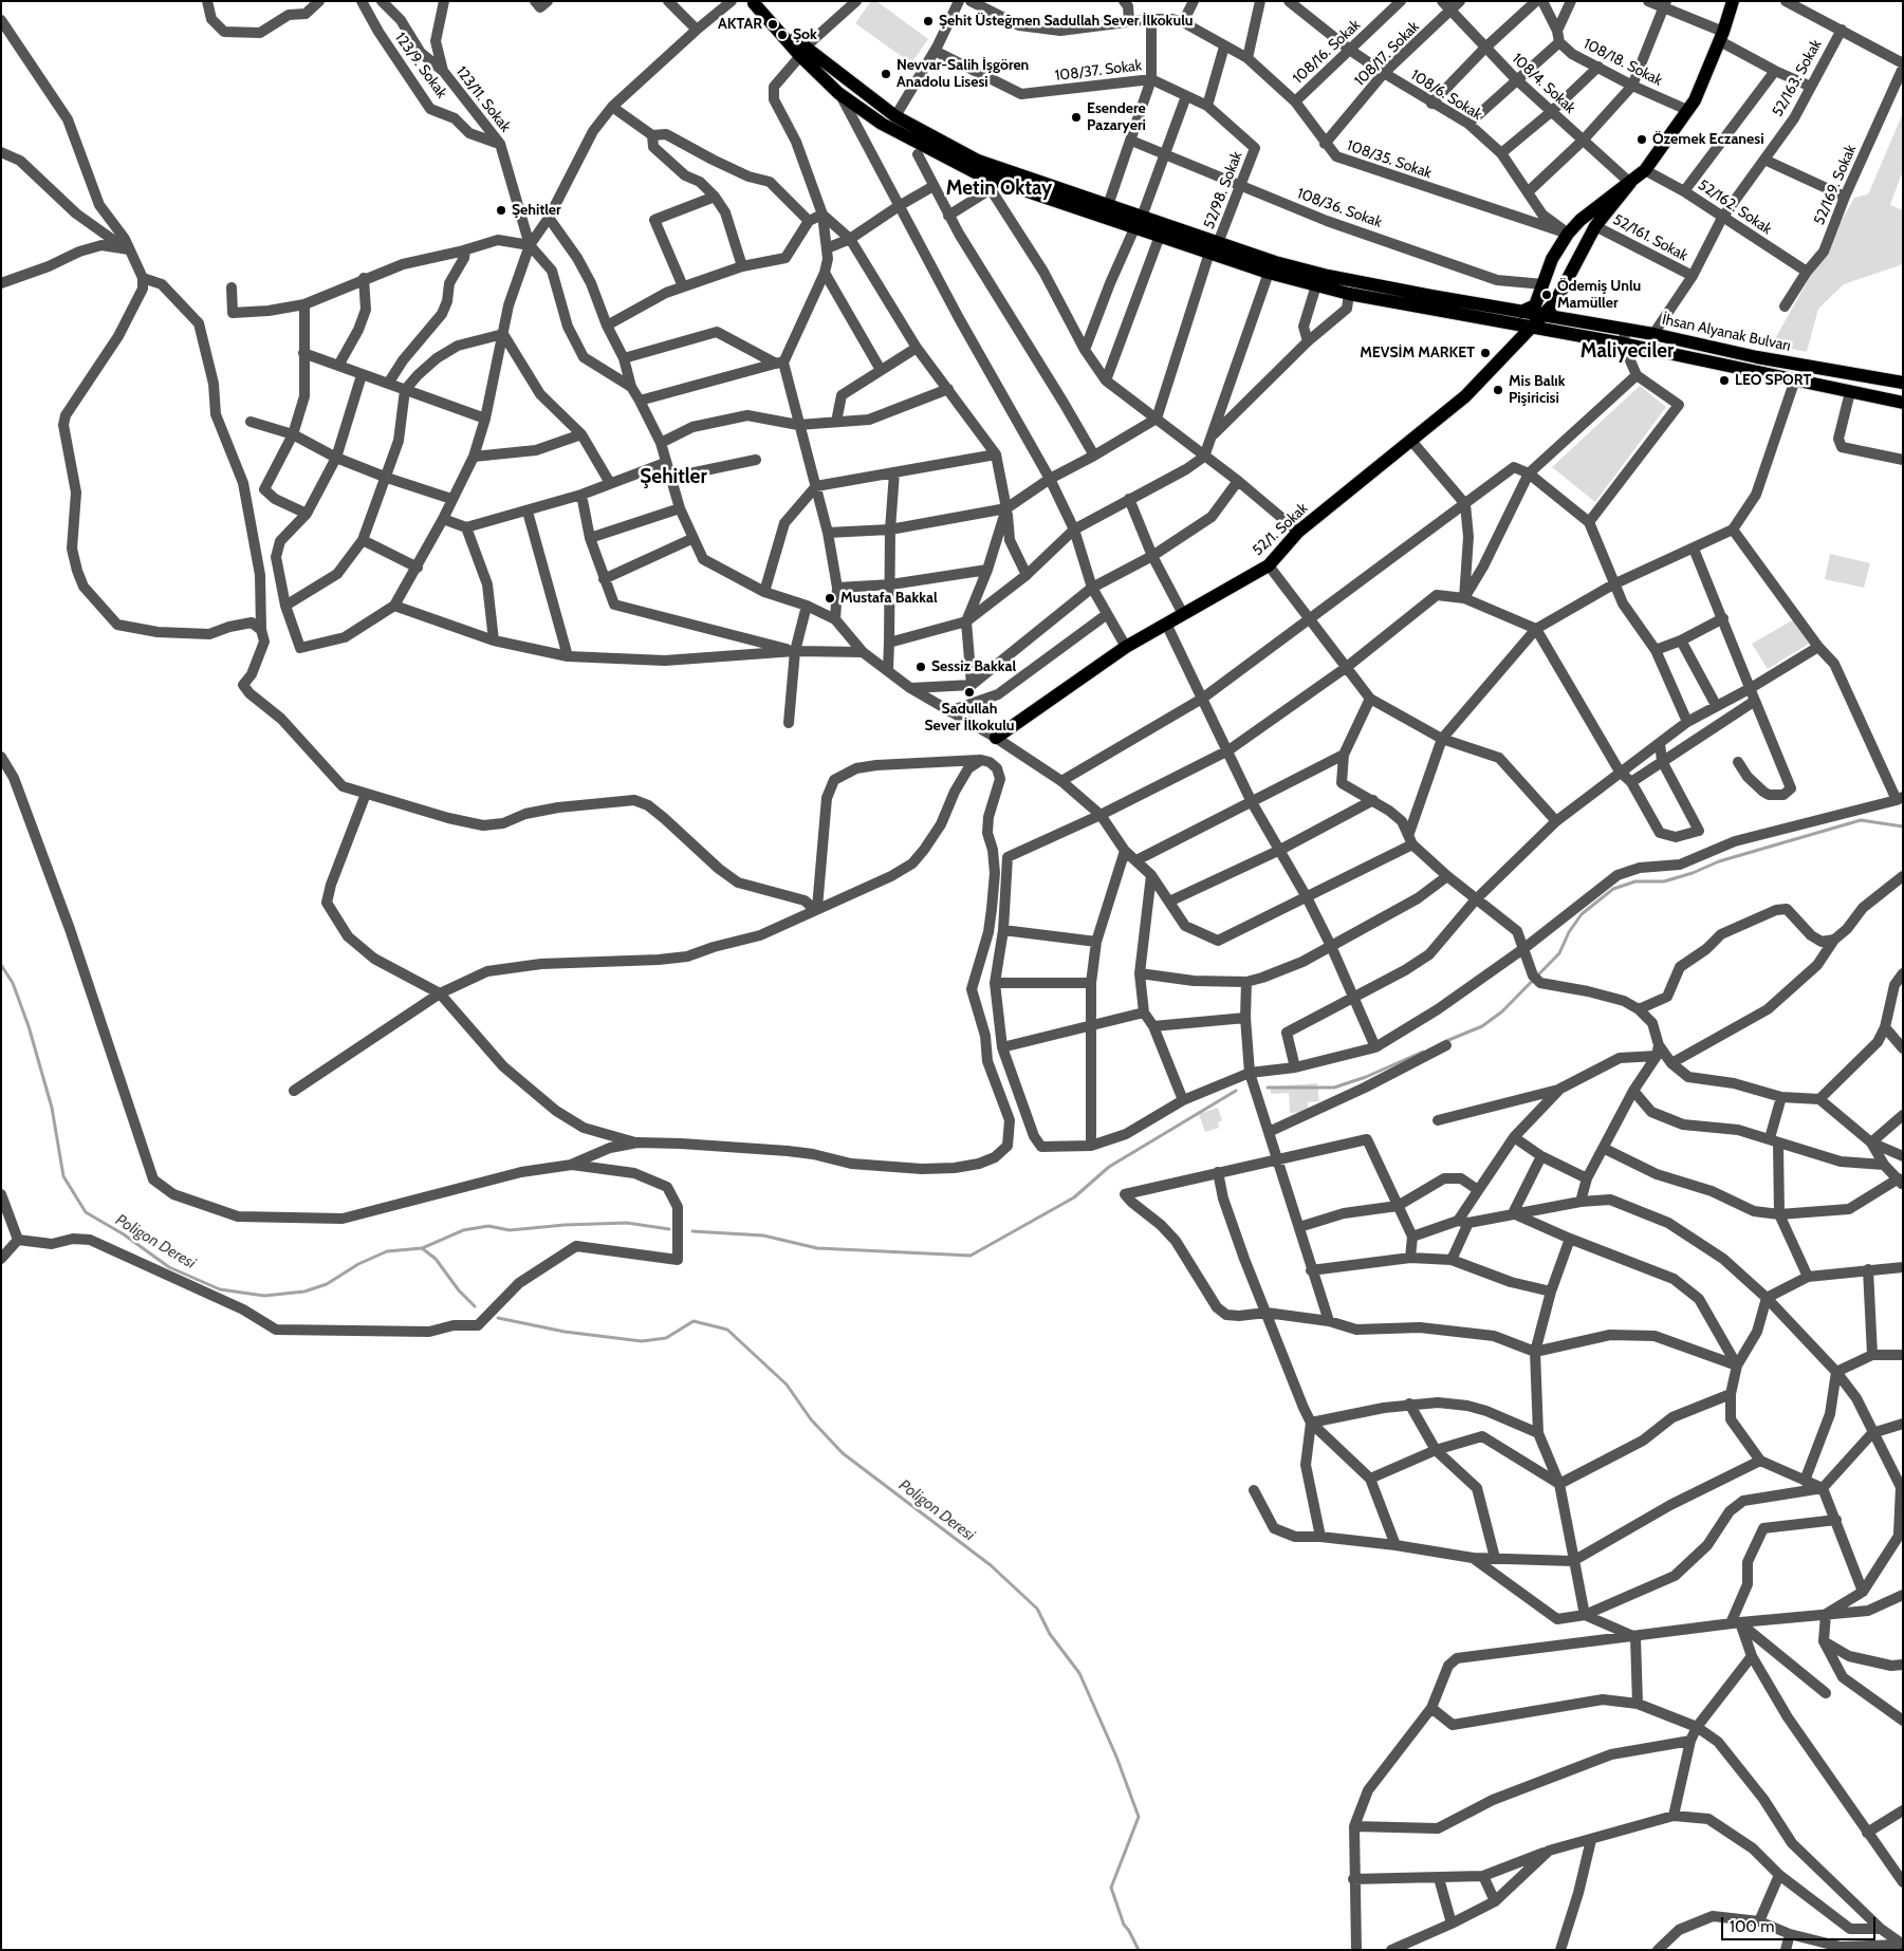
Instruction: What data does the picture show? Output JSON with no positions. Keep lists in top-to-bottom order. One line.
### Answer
{"streets":{"main road":["İhsan Alyanak Bulvarı","52/1. Sokak"],"street":["108/16. Sokak","108/17. Sokak","108/18. Sokak","123/9. Sokak","108/37. Sokak","52/163. Sokak","108/4. Sokak","108/6. Sokak","123/11. Sokak","108/35. Sokak","52/169. Sokak","52/98. Sokak","52/162. Sokak","108/36. Sokak","52/161. Sokak"]},"crossings":[["108/16. Sokak","108/6. Sokak"],["108/16. Sokak","108/35. Sokak"],["108/17. Sokak","108/4. Sokak"],["108/17. Sokak","108/6. Sokak"],["108/17. Sokak","108/35. Sokak"],["123/9. Sokak","123/11. Sokak"],["108/37. Sokak","52/98. Sokak"],["52/163. Sokak","52/162. Sokak"],["52/163. Sokak","52/161. Sokak"],["108/4. Sokak","52/1. Sokak"],["108/6. Sokak","108/35. Sokak"],["52/169. Sokak","52/162. Sokak"],["52/98. Sokak","108/36. Sokak"],["52/98. Sokak","İhsan Alyanak Bulvarı"],["52/162. Sokak","52/161. Sokak"],["52/161. Sokak","İhsan Alyanak Bulvarı"],["52/161. Sokak","52/1. Sokak"],["İhsan Alyanak Bulvarı","52/1. Sokak"]],"districts":["Metin Oktay","Maliyeciler","Şehitler"],"water":["Poligon Deresi"],"places":["Şehit Üsteğmen Sadullah Sever İlkokulu","AKTAR","Şok","Nevvar-Salih İşgören Anadolu Lisesi","Esendere Pazaryeri","Özemek Eczanesi","Şehitler","Ödemiş Unlu Mamüller","MEVSİM MARKET","LEO SPORT","Mis Balık Pişiricisi","Mustafa Bakkal","Sessiz Bakkal","Sadullah Sever İlkokulu"],"scale_bar":"100 m"}
